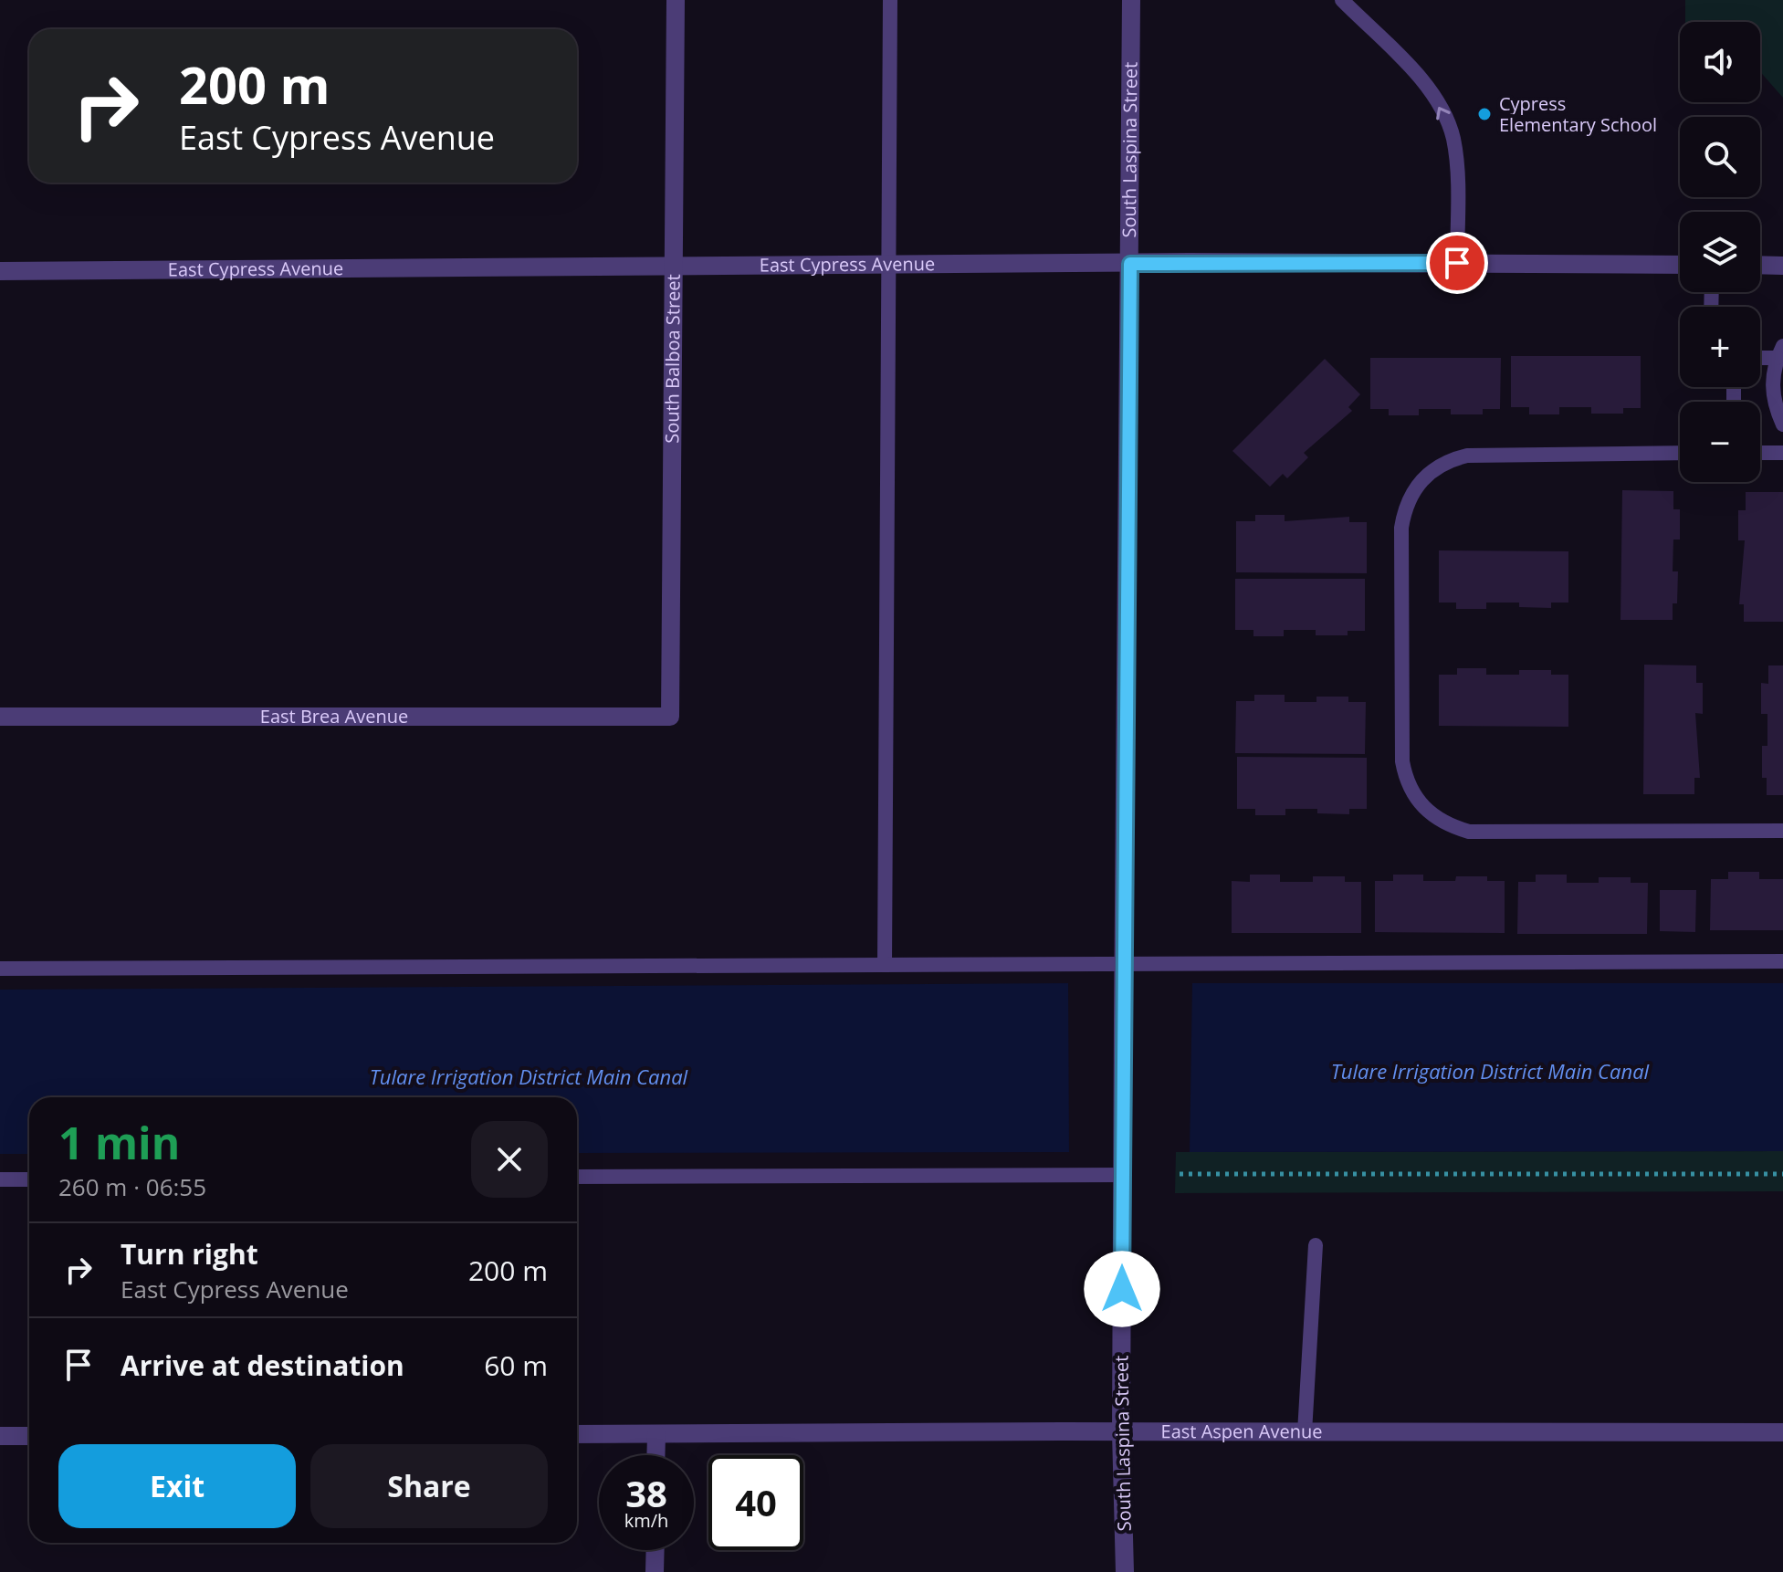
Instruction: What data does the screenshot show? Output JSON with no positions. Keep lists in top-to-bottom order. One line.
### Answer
{"streets":{"street":["South Laspina Street","East Cypress Avenue","South Balboa Street","East Brea Avenue","East Aspen Avenue"]},"crossings":[["South Laspina Street","East Cypress Avenue"],["South Laspina Street","East Aspen Avenue"],["East Cypress Avenue","South Balboa Street"],["South Balboa Street","East Brea Avenue"]],"water":["Tulare Irrigation District Main Canal"],"places":["Cypress Elementary School"],"page":{"map_buttons":["+","−"],"turn":["200 m","East Cypress Avenue"],"heading":["1 min","260 m · 06:55"],"list":[{"name":"Turn right","note":"East Cypress Avenue","value":"200 m"},{"name":"Arrive at destination","value":"60 m"}],"buttons":["Exit","Share"],"speed":"38 km/h","limit":"40"}}
